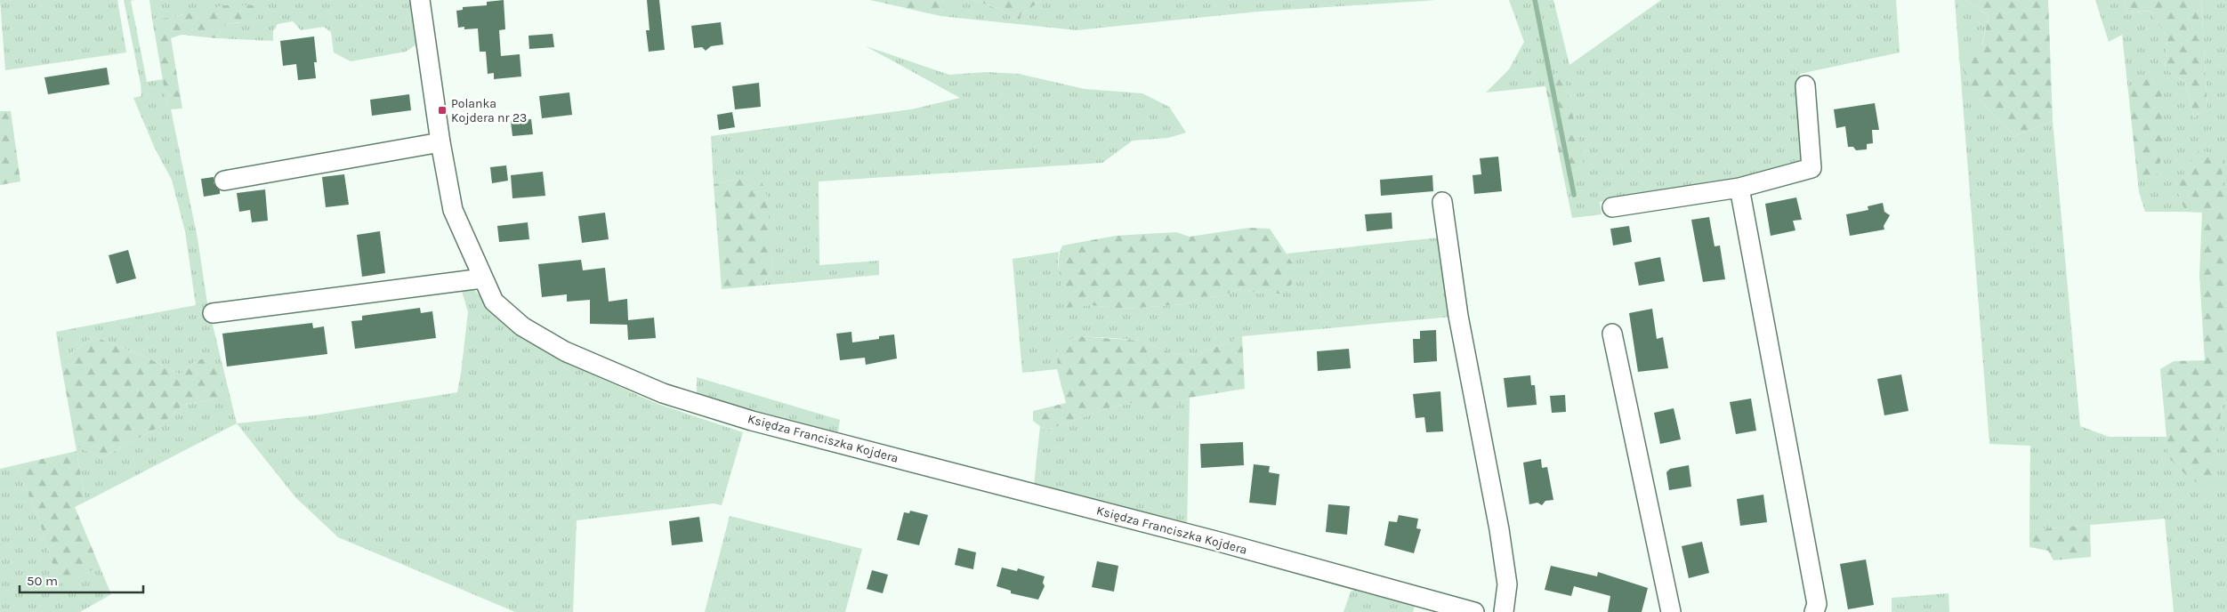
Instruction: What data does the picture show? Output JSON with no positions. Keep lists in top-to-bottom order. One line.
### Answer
{"streets":{"street":["Księdza Franciszka Kojdera"]},"places":{"transit":["Polanka Kojdera nr 23"]},"scale_bar":"50 m"}
